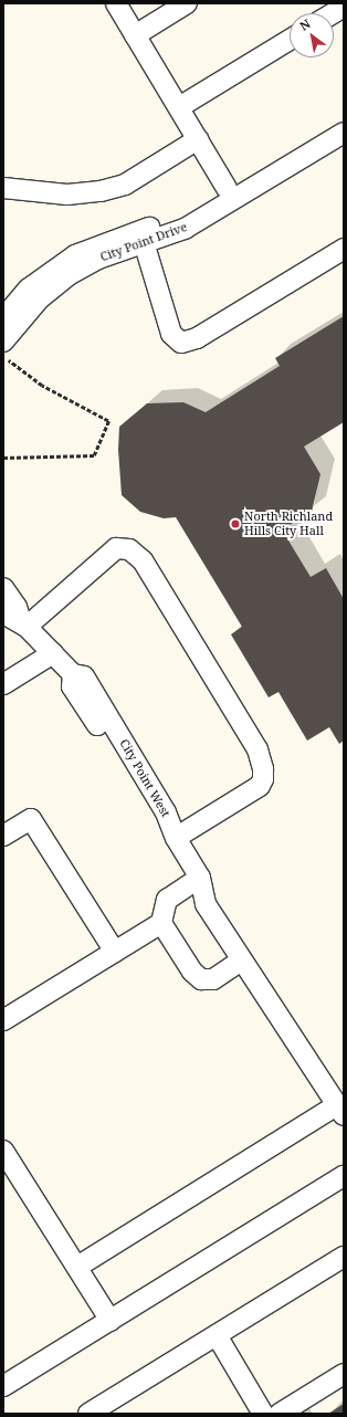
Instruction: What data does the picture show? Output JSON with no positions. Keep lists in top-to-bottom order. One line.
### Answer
{"streets":{"street":["City Point Drive","City Point West"]},"places":["North Richland Hills City Hall"],"north":"top left"}
